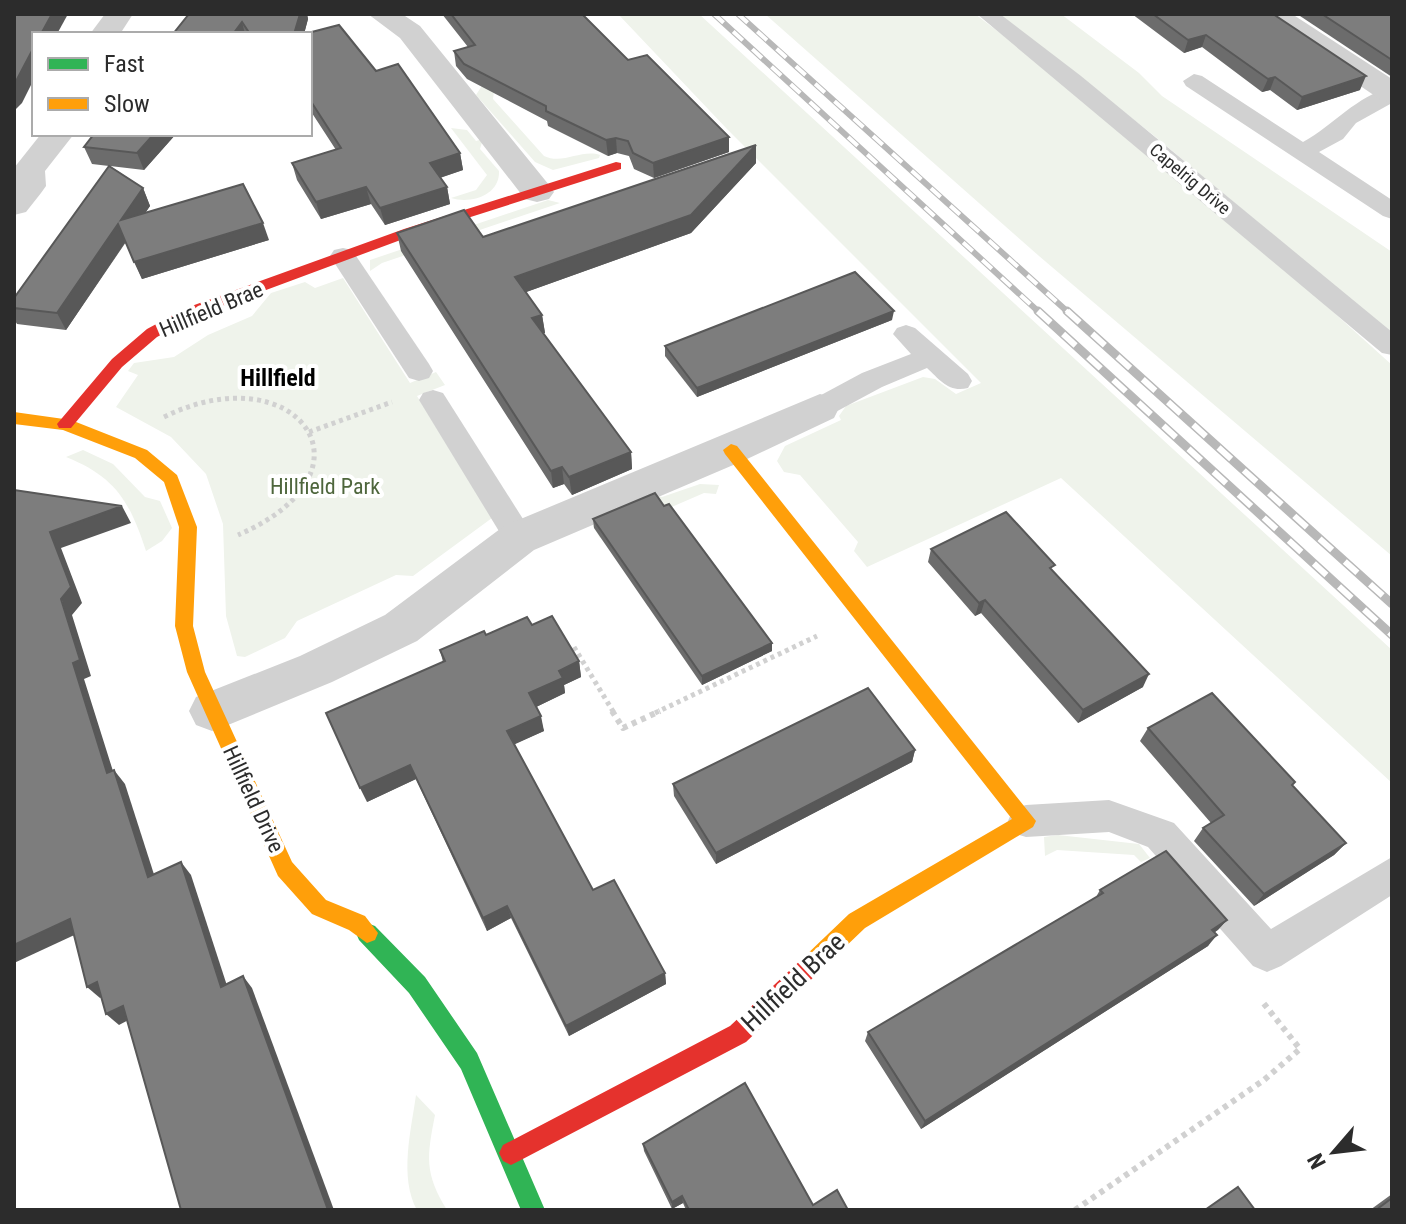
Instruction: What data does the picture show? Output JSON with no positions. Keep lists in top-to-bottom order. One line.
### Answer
{"streets":{"street":["Hillfield Brae","Hillfield Drive"],"lane":["Capelrig Drive"]},"crossings":[["Hillfield Brae","Hillfield Drive"]],"districts":["Hillfield"],"parks":["Hillfield Park"],"legend":["Fast","Slow"],"north":"bottom left"}
